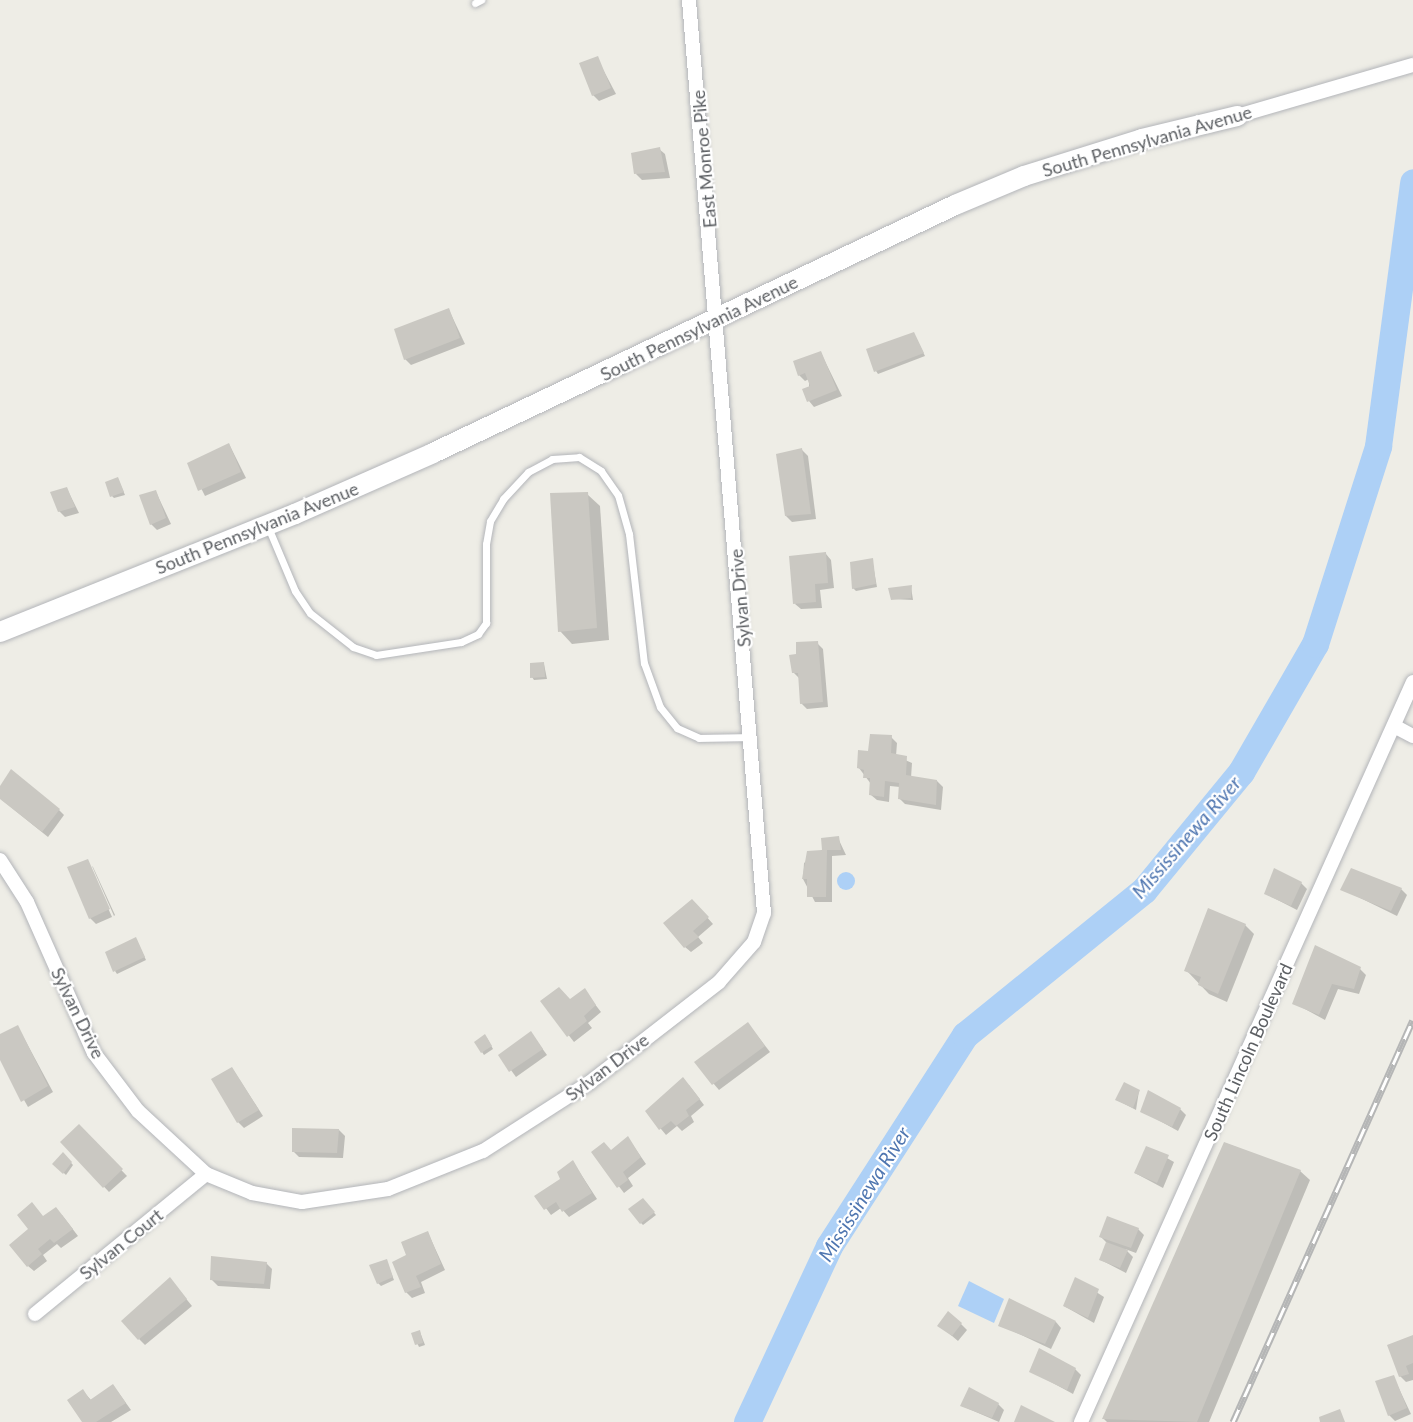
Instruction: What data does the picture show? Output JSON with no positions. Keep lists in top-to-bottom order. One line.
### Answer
{"streets":{"street":["South Pennsylvania Avenue","East Monroe Pike","Sylvan Drive","South Lincoln Boulevard","Sylvan Court"]},"crossings":[["South Pennsylvania Avenue","East Monroe Pike"],["South Pennsylvania Avenue","Sylvan Drive"],["East Monroe Pike","Sylvan Drive"],["Sylvan Drive","Sylvan Court"]],"water":["Mississinewa River"]}
